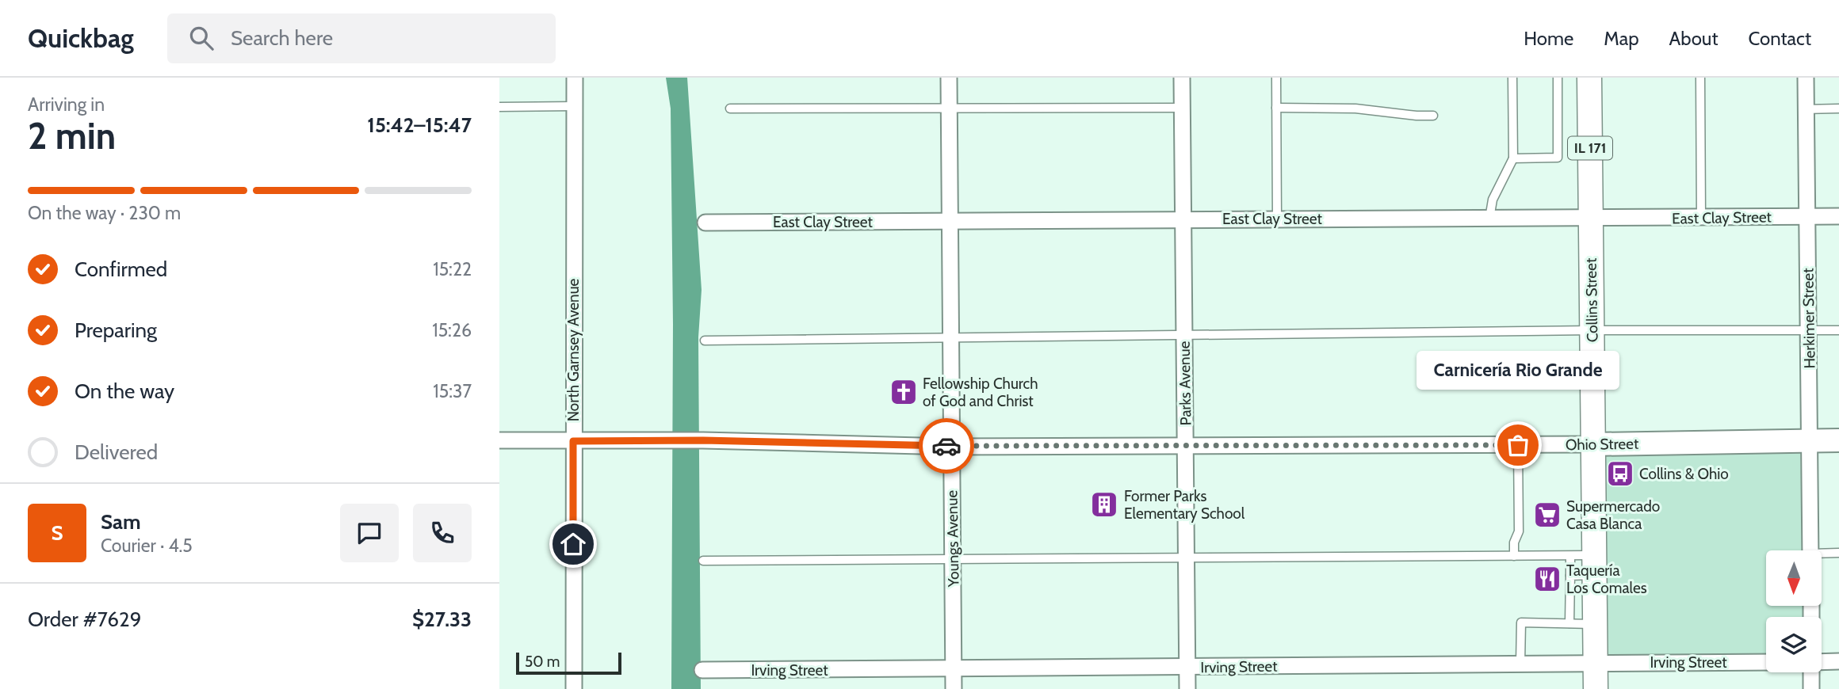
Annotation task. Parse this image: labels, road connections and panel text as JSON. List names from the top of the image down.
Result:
{
  "streets": {
    "main road": ["IL 171", "Collins Street"],
    "street": [
      "East Clay Street",
      "Herkimer Street",
      "North Garnsey Avenue",
      "Parks Avenue",
      "Ohio Street",
      "Youngs Avenue",
      "Irving Street"
    ]
  },
  "crossings": [
    ["East Clay Street", "Collins Street"],
    ["East Clay Street", "Herkimer Street"],
    ["East Clay Street", "Parks Avenue"],
    ["East Clay Street", "Youngs Avenue"],
    ["Collins Street", "Ohio Street"],
    ["Collins Street", "Irving Street"],
    ["Herkimer Street", "Ohio Street"],
    ["North Garnsey Avenue", "Ohio Street"],
    ["Parks Avenue", "Ohio Street"],
    ["Parks Avenue", "Irving Street"],
    ["Ohio Street", "Youngs Avenue"],
    ["Youngs Avenue", "Irving Street"]
  ],
  "places": {
    "church": ["Fellowship Church of God and Christ"],
    "other": ["Carnicería Rio Grande"],
    "bus stop": ["Collins & Ohio"],
    "building": ["Former Parks Elementary School"],
    "supermarket": ["Supermercado Casa Blanca"],
    "restaurant": ["Taquería Los Comales"]
  },
  "scale_bar": "50 m",
  "north": "bottom",
  "page": {
    "header": "Quickbag",
    "search": "Search here",
    "nav": [
      "Home",
      "Map",
      "About",
      "Contact"
    ],
    "heading": ["2 min", "Arriving in", "15:42–15:47"],
    "panel": [
      "Sam",
      "Courier · 4.5",
      "Order #7629",
      "$27.33"
    ],
    "bar": "On the way · 230 m",
    "list": [
      ["Confirmed", "15:22"],
      ["Preparing", "15:26"],
      ["On the way", "15:37"],
      "Delivered"
    ],
    "bubble": "Carnicería Rio Grande",
    "round": "S",
    "scale": "50 m"
  }
}
